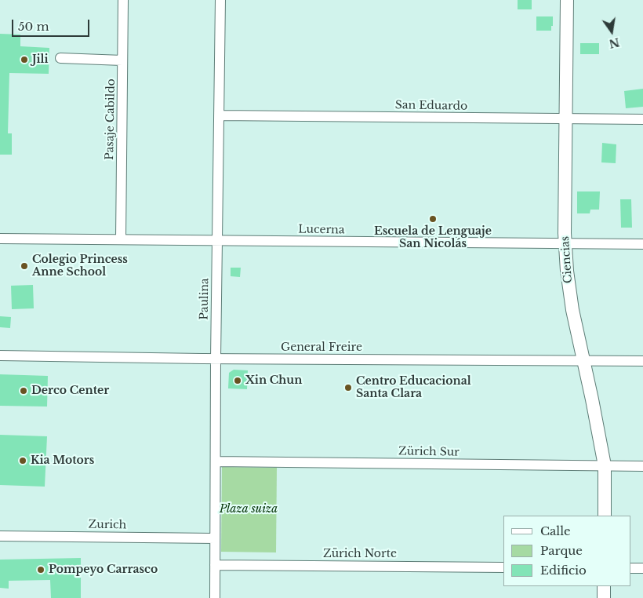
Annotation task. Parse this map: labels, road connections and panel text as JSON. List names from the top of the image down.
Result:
{
  "streets": {
    "street": [
      "San Eduardo",
      "Pasaje Cabildo",
      "Lucerna",
      "Ciencias",
      "Paulina",
      "General Freire",
      "Zürich Sur",
      "Zurich",
      "Zürich Norte"
    ]
  },
  "crossings": [
    ["San Eduardo", "Ciencias"],
    ["San Eduardo", "Paulina"],
    ["Pasaje Cabildo", "Lucerna"],
    ["Lucerna", "Ciencias"],
    ["Lucerna", "Paulina"],
    ["Ciencias", "General Freire"],
    ["Ciencias", "Zürich Sur"],
    ["Paulina", "General Freire"],
    ["Paulina", "Zürich Sur"],
    ["Paulina", "Zurich"],
    ["Paulina", "Zürich Norte"]
  ],
  "parks": ["Plaza suiza"],
  "places": [
    "Jili",
    "Escuela de Lenguaje San Nicolás",
    "Colegio Princess Anne School",
    "Xin Chun",
    "Centro Educacional Santa Clara",
    "Derco Center",
    "Kia Motors",
    "Pompeyo Carrasco"
  ],
  "legend": ["Calle", "Parque", "Edificio"],
  "scale_bar": "50 m",
  "north": "bottom"
}
